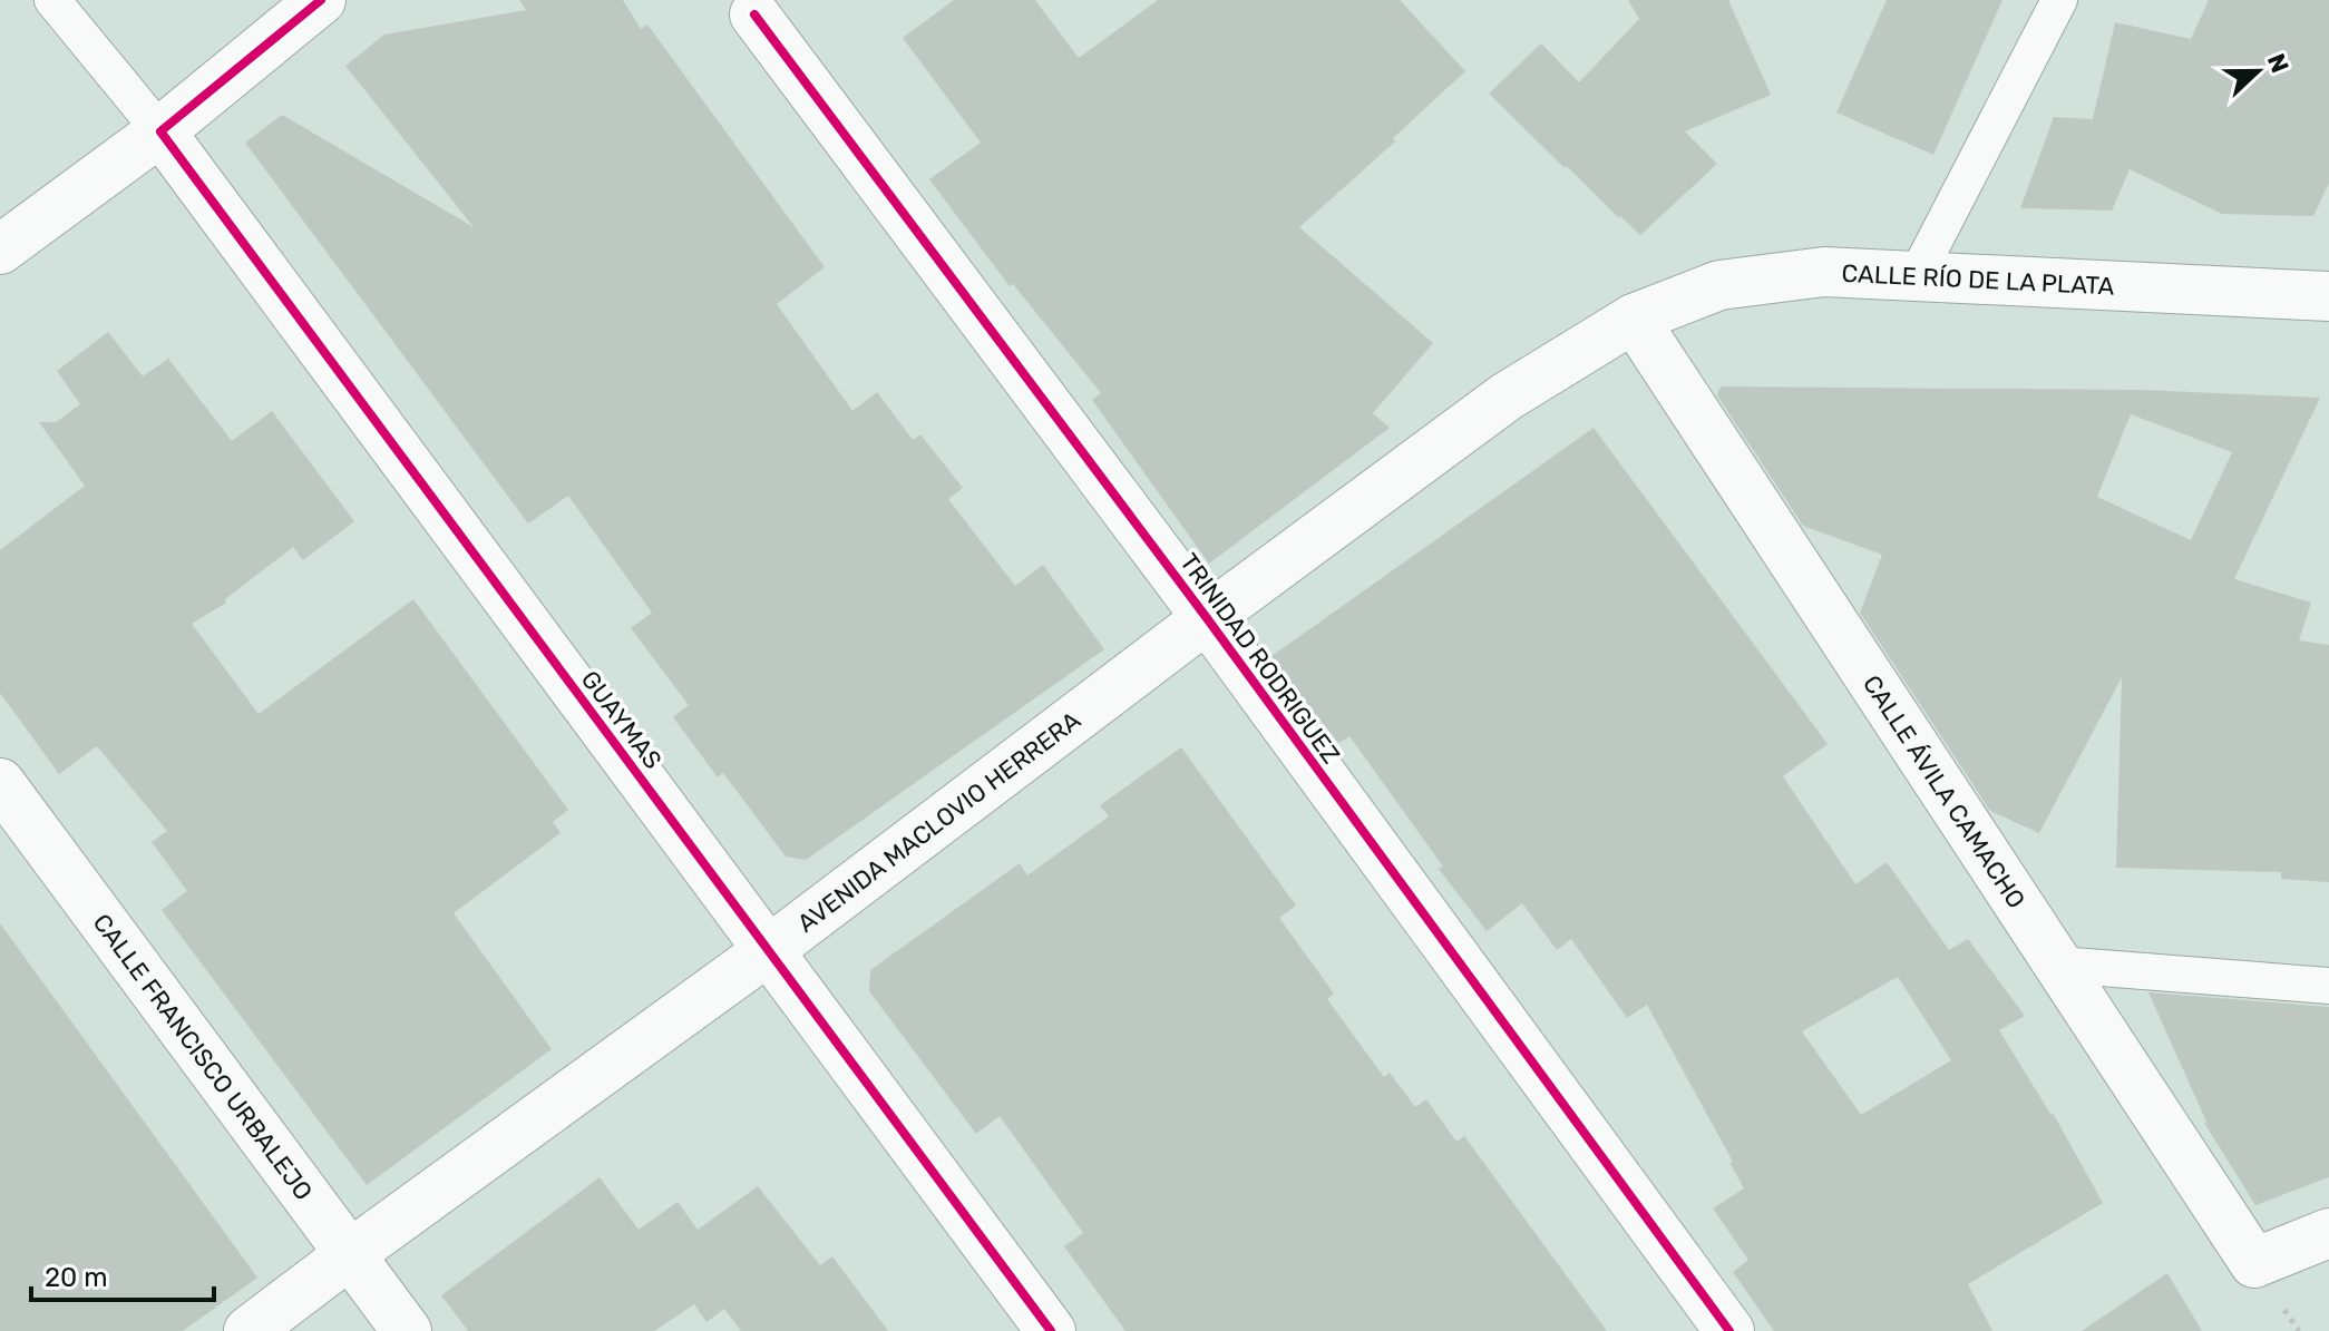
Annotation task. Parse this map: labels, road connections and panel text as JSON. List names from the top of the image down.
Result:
{
  "streets": {
    "street": [
      "CALLE RÍO DE LA PLATA",
      "TRINIDAD RODRIGUEZ",
      "GUAYMAS",
      "CALLE ÁVILA CAMACHO",
      "AVENIDA MACLOVIO HERRERA",
      "CALLE FRANCISCO URBALEJO"
    ]
  },
  "crossings": [
    ["CALLE RÍO DE LA PLATA", "CALLE ÁVILA CAMACHO"],
    ["CALLE RÍO DE LA PLATA", "AVENIDA MACLOVIO HERRERA"],
    ["TRINIDAD RODRIGUEZ", "AVENIDA MACLOVIO HERRERA"],
    ["GUAYMAS", "AVENIDA MACLOVIO HERRERA"],
    ["CALLE ÁVILA CAMACHO", "AVENIDA MACLOVIO HERRERA"],
    ["AVENIDA MACLOVIO HERRERA", "CALLE FRANCISCO URBALEJO"]
  ],
  "scale_bar": "20 m",
  "north": "right"
}
